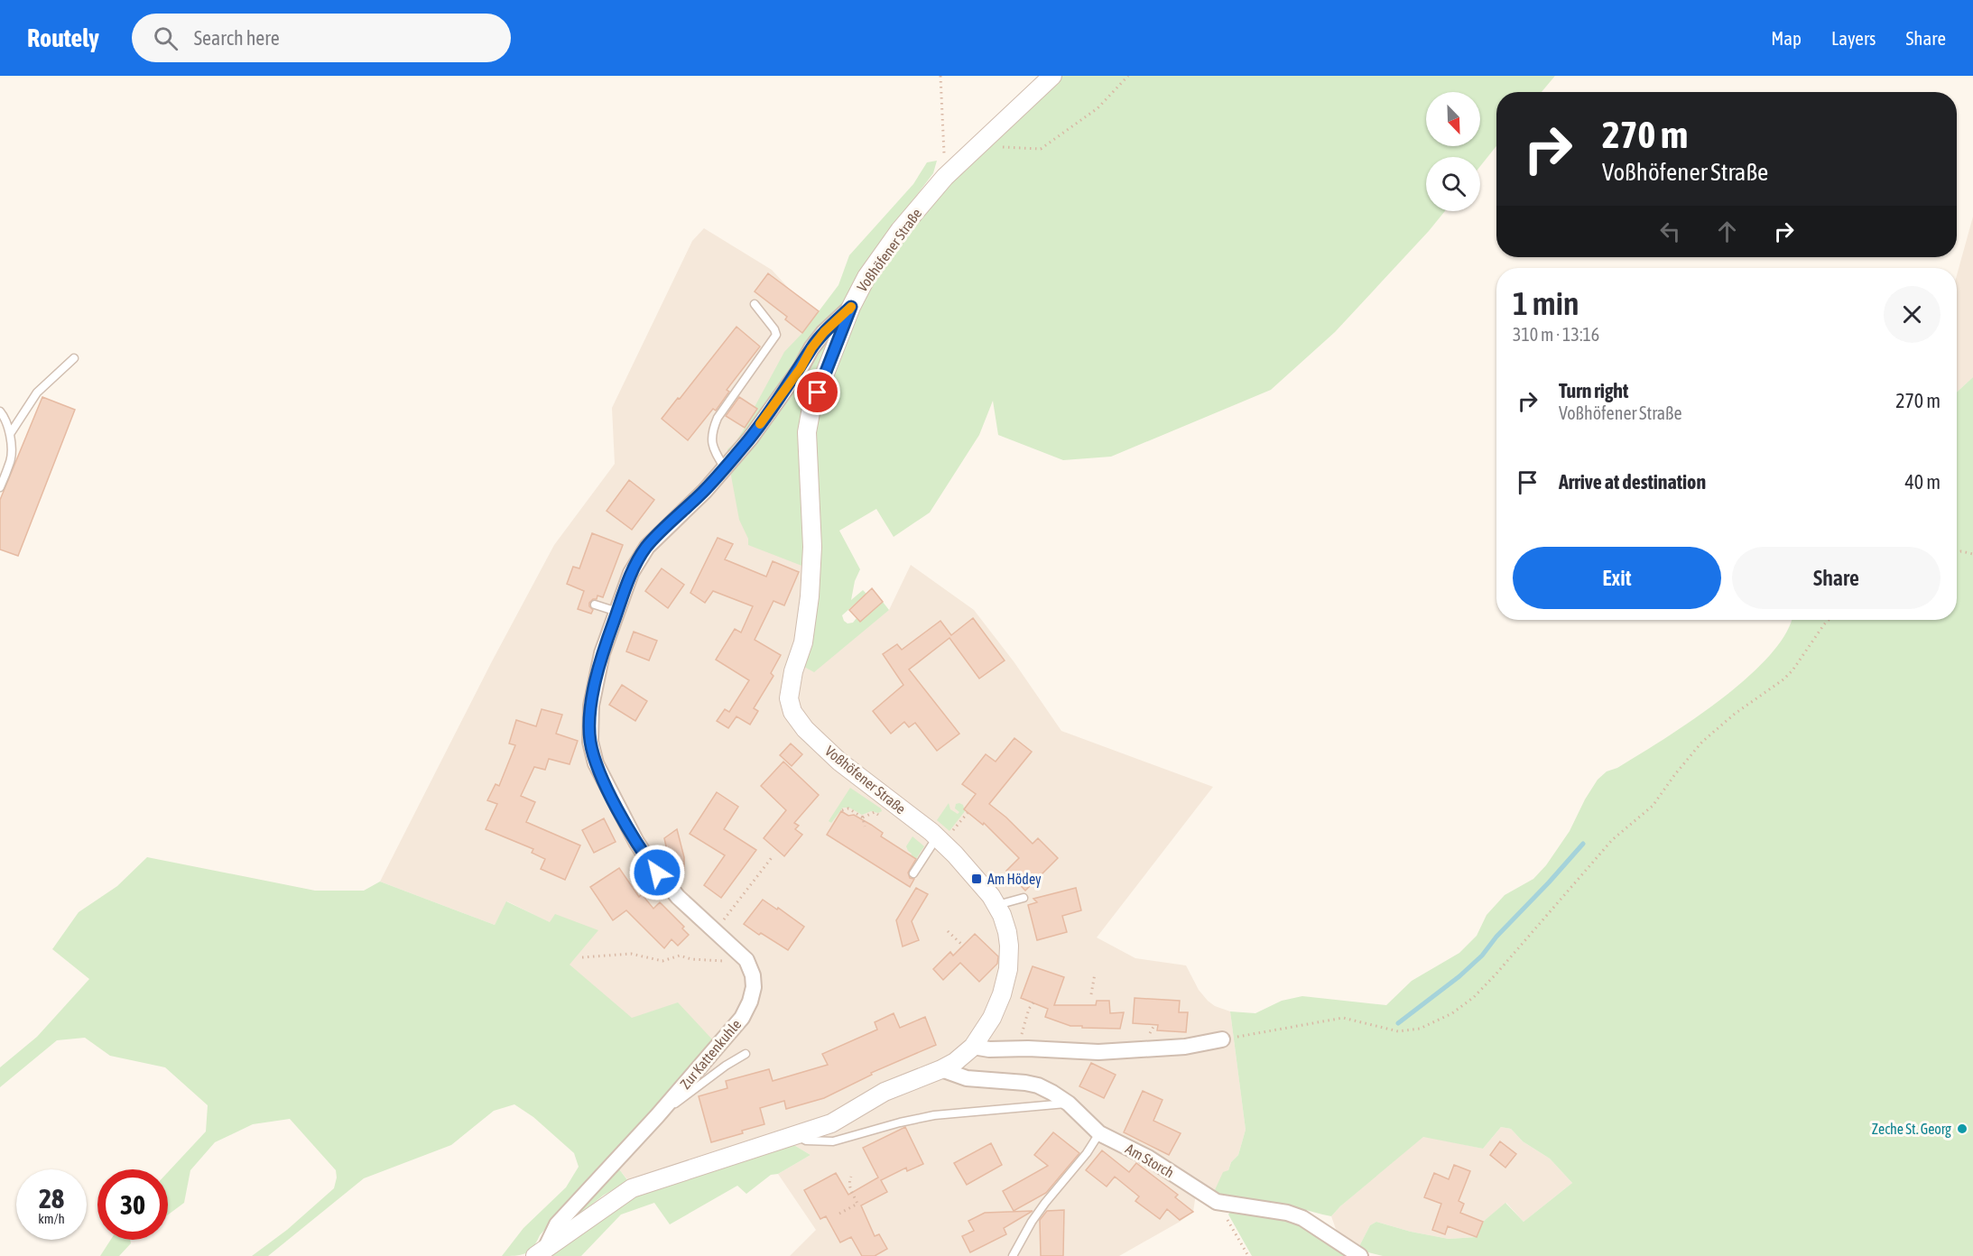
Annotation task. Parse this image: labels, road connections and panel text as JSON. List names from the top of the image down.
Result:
{
  "streets": {
    "street": ["Voßhöfener Straße", "Zur Kattenkuhle", "Am Storch"]
  },
  "crossings": [
    ["Voßhöfener Straße", "Zur Kattenkuhle"],
    ["Voßhöfener Straße", "Am Storch"]
  ],
  "places": {
    "transit": ["Am Hödey"],
    "other": ["Zeche St. Georg"]
  },
  "north": "bottom right",
  "page": {
    "header": "Routely",
    "search": "Search here",
    "nav": ["Map", "Layers", "Share"],
    "turn": ["270 m", "Voßhöfener Straße"],
    "heading": ["1 min", "310 m · 13:16"],
    "list": [
      {
        "name": "Turn right",
        "note": "Voßhöfener Straße",
        "value": "270 m"
      },
      {
        "name": "Arrive at destination",
        "value": "40 m"
      }
    ],
    "buttons": ["Exit", "Share"],
    "speed": "28 km/h",
    "limit": "30"
  }
}
